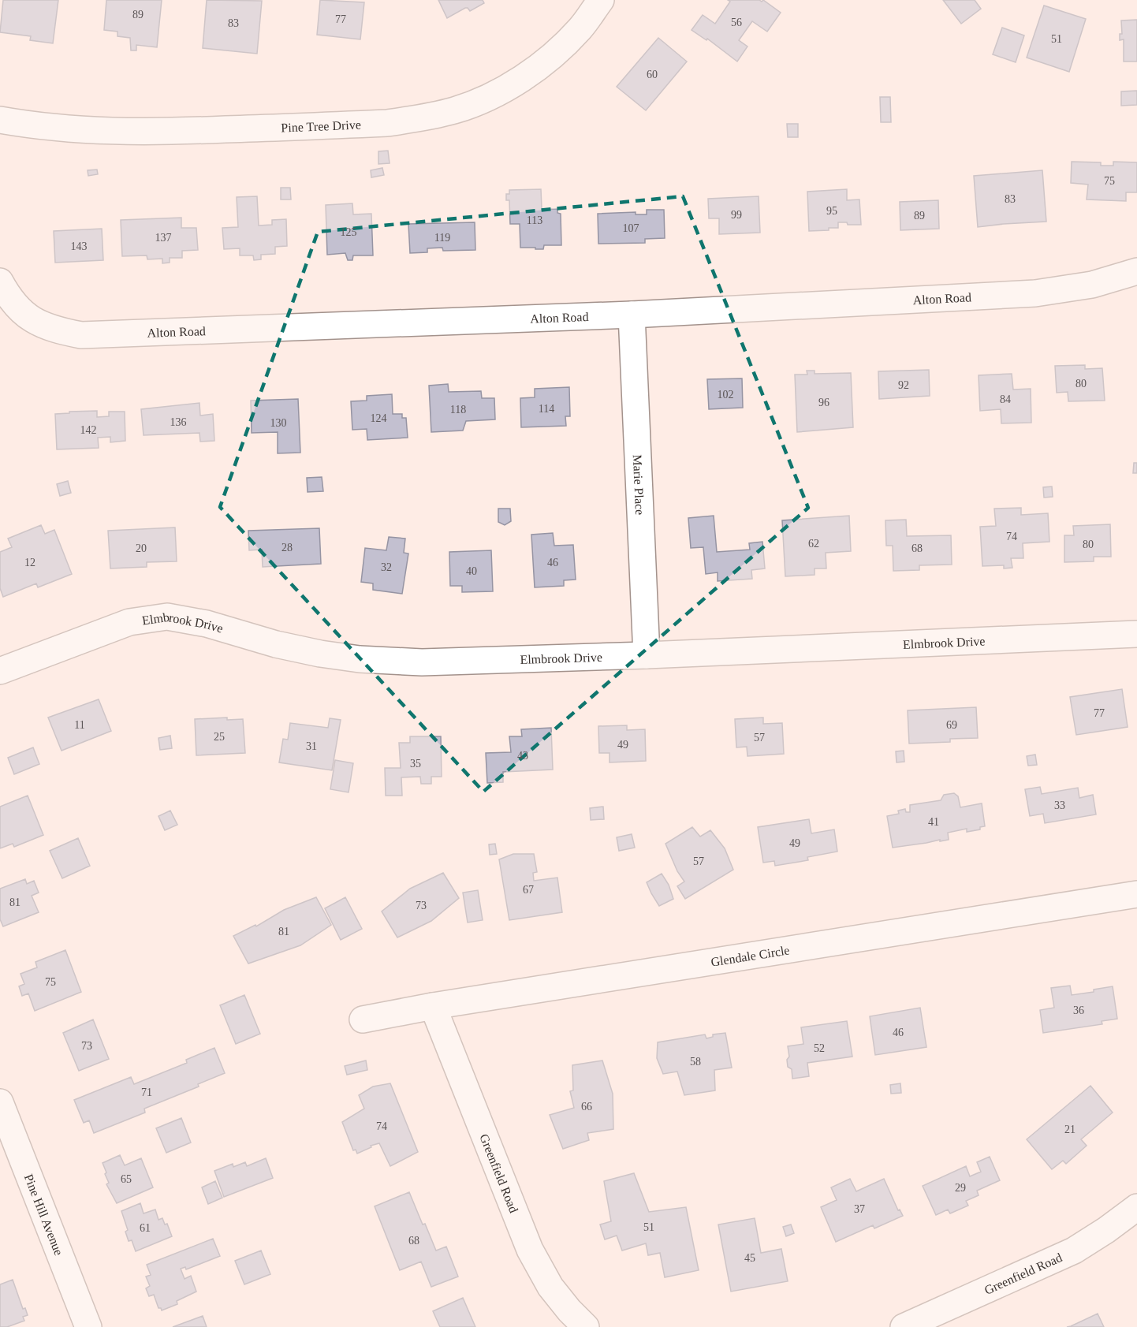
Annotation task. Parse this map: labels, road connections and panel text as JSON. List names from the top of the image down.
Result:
{
  "streets": {
    "street": [
      "Pine Tree Drive",
      "Alton Road",
      "Marie Place",
      "Elmbrook Drive",
      "Glendale Circle",
      "Greenfield Road",
      "Pine Hill Avenue"
    ]
  },
  "crossings": [
    ["Alton Road", "Marie Place"],
    ["Marie Place", "Elmbrook Drive"],
    ["Glendale Circle", "Greenfield Road"]
  ],
  "house_numbers": [
    "89",
    "77",
    "56",
    "83",
    "51",
    "60",
    "75",
    "83",
    "95",
    "99",
    "89",
    "113",
    "107",
    "125",
    "137",
    "119",
    "143",
    "80",
    "92",
    "102",
    "84",
    "96",
    "114",
    "118",
    "124",
    "136",
    "130",
    "142",
    "74",
    "62",
    "80",
    "28",
    "20",
    "68",
    "12",
    "46",
    "32",
    "40",
    "77",
    "11",
    "69",
    "25",
    "57",
    "49",
    "31",
    "43",
    "35",
    "33",
    "41",
    "49",
    "57",
    "67",
    "81",
    "73",
    "81",
    "75",
    "36",
    "46",
    "73",
    "52",
    "58",
    "71",
    "66",
    "74",
    "21",
    "65",
    "29",
    "37",
    "51",
    "61",
    "68",
    "45"
  ]
}
